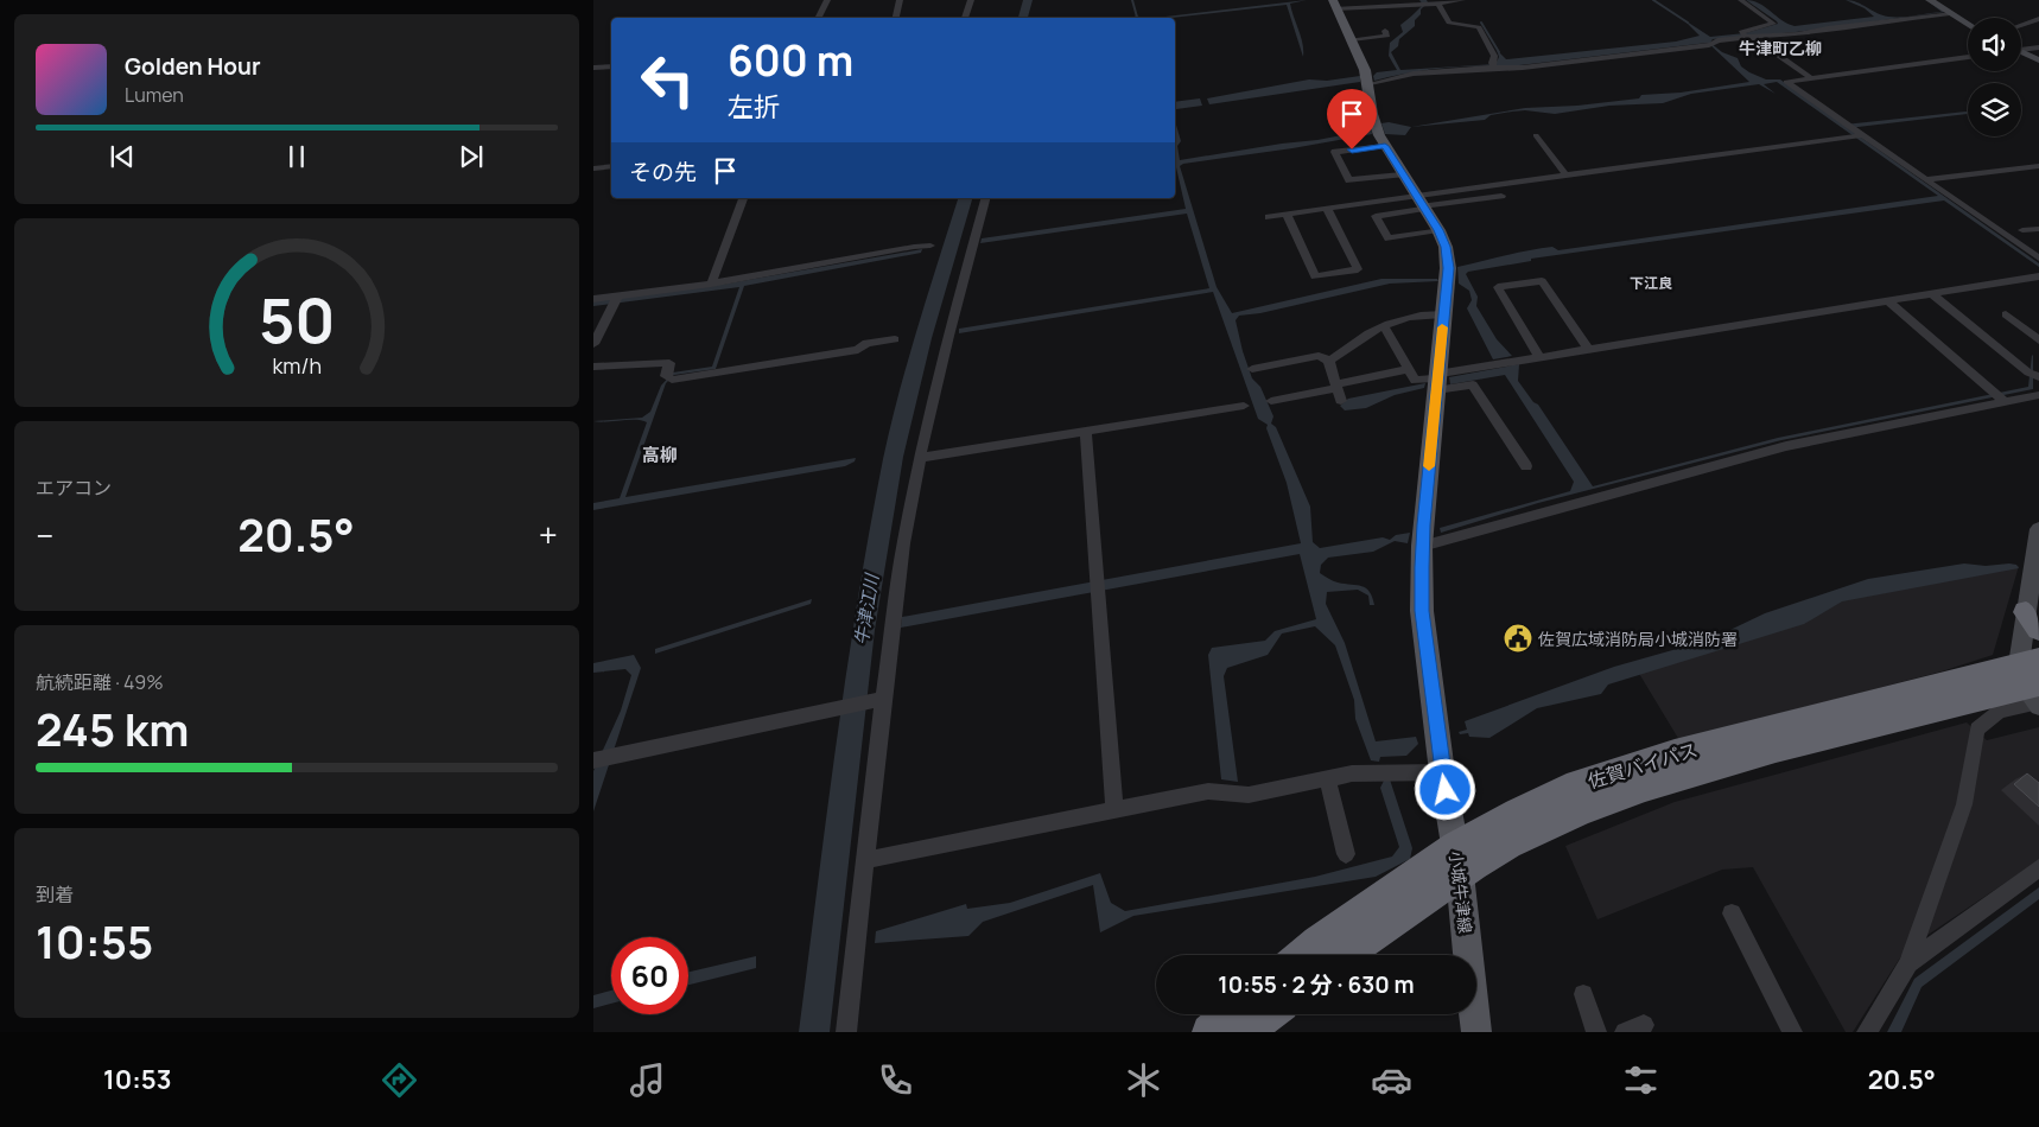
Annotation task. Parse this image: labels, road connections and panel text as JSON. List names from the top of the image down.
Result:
{
  "streets": {
    "highway": ["佐賀バイパス"],
    "main road": ["小城牛津線"]
  },
  "crossings": [
    ["佐賀バイパス", "小城牛津線"]
  ],
  "districts": ["牛津町乙柳", "下江良", "高柳"],
  "water": ["牛津江川"],
  "places": {
    "public building": ["佐賀広域消防局小城消防署"]
  },
  "page": {
    "turn": ["600 m", "左折"],
    "song": ["Golden Hour", "Lumen"],
    "then": "その先",
    "tile": [
      "エアコン",
      ["航続距離 · 49%", "245 km"],
      ["到着", "10:55"]
    ],
    "heat": ["−", "20.5°", "+"],
    "limit": "60",
    "trip": "10:55 · 2 分 · 630 m",
    "tabs": ["10:53", "20.5°"],
    "gauge": ["50", "km/h"]
  }
}
